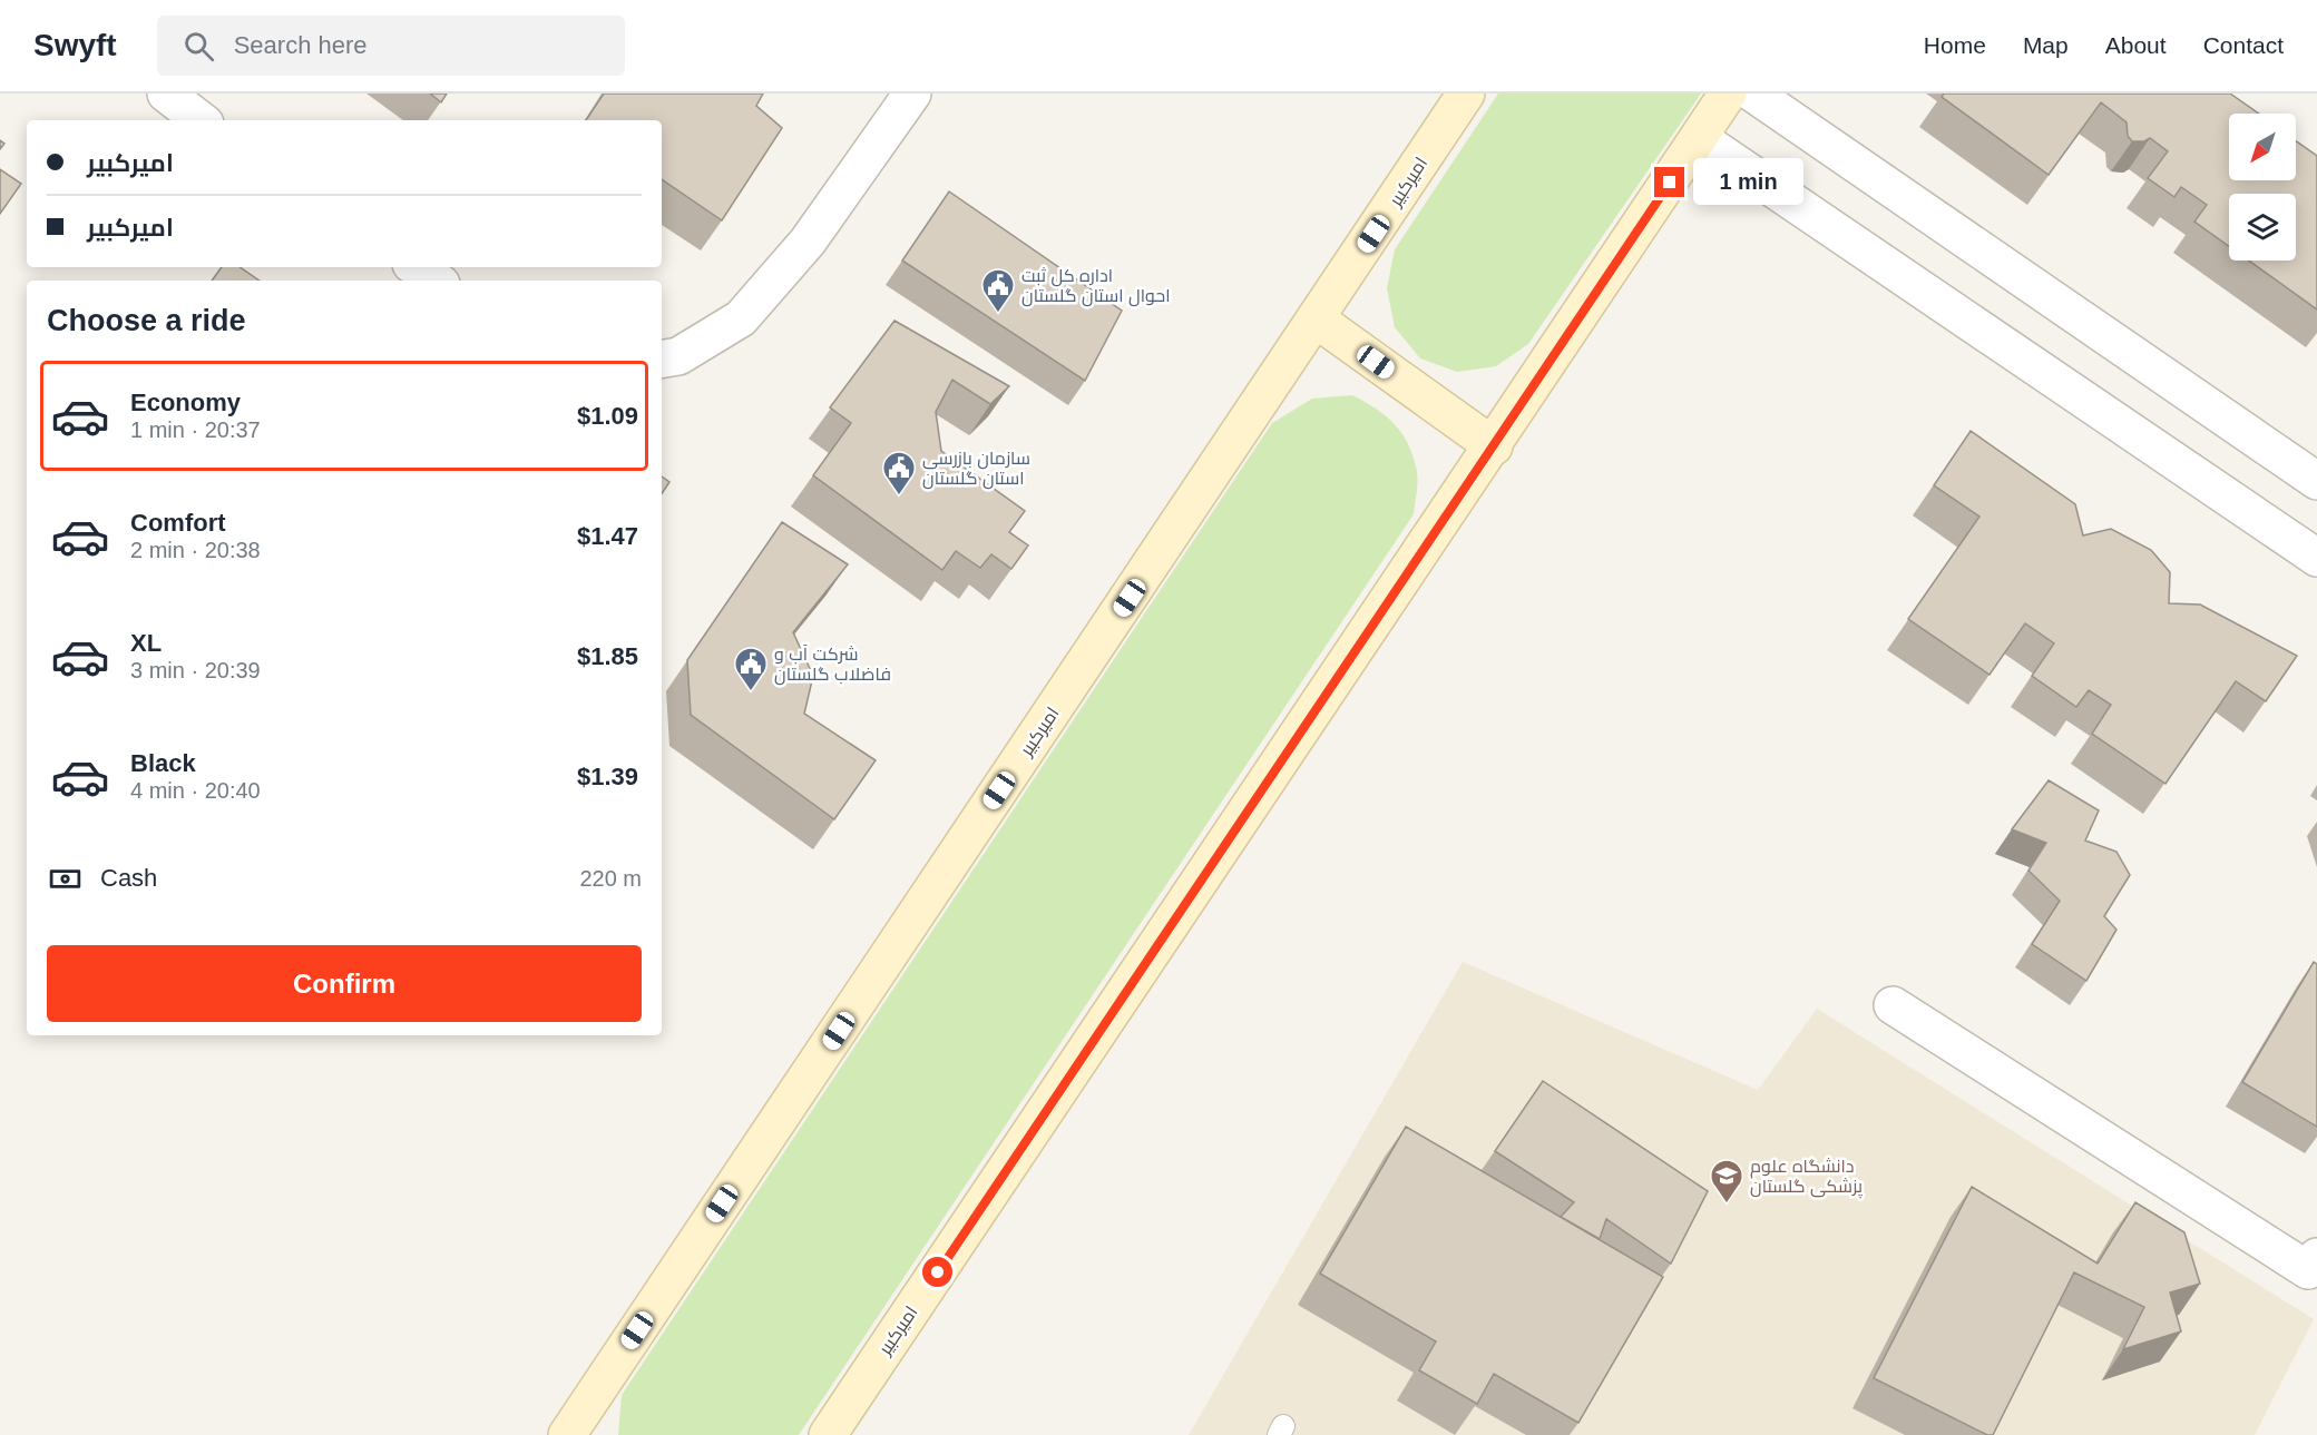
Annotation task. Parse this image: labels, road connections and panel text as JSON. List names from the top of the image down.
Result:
{
  "streets": {
    "main road": ["امیرکبیر"]
  },
  "places": {
    "public building": ["اداره کل ثبت احوال استان گلستان", "سازمان بازرسی استان گلستان", "شرکت آب و فاضلاب گلستان"],
    "school or university": ["دانشگاه علوم پزشکی گلستان"]
  },
  "north": "bottom left",
  "page": {
    "header": "Swyft",
    "search": "Search here",
    "nav": [
      "Home",
      "Map",
      "About",
      "Contact"
    ],
    "banner": ["امیرکبیر", "امیرکبیر"],
    "bubble": "1 min",
    "heading": "Choose a ride",
    "list": [
      {
        "name": "Economy",
        "note": "1 min · 20:37",
        "value": "$1.09"
      },
      {
        "name": "Comfort",
        "note": "2 min · 20:38",
        "value": "$1.47"
      },
      {
        "name": "XL",
        "note": "3 min · 20:39",
        "value": "$1.85"
      },
      {
        "name": "Black",
        "note": "4 min · 20:40",
        "value": "$1.39"
      }
    ],
    "pay": ["Cash", "220 m"],
    "buttons": "Confirm"
  }
}
